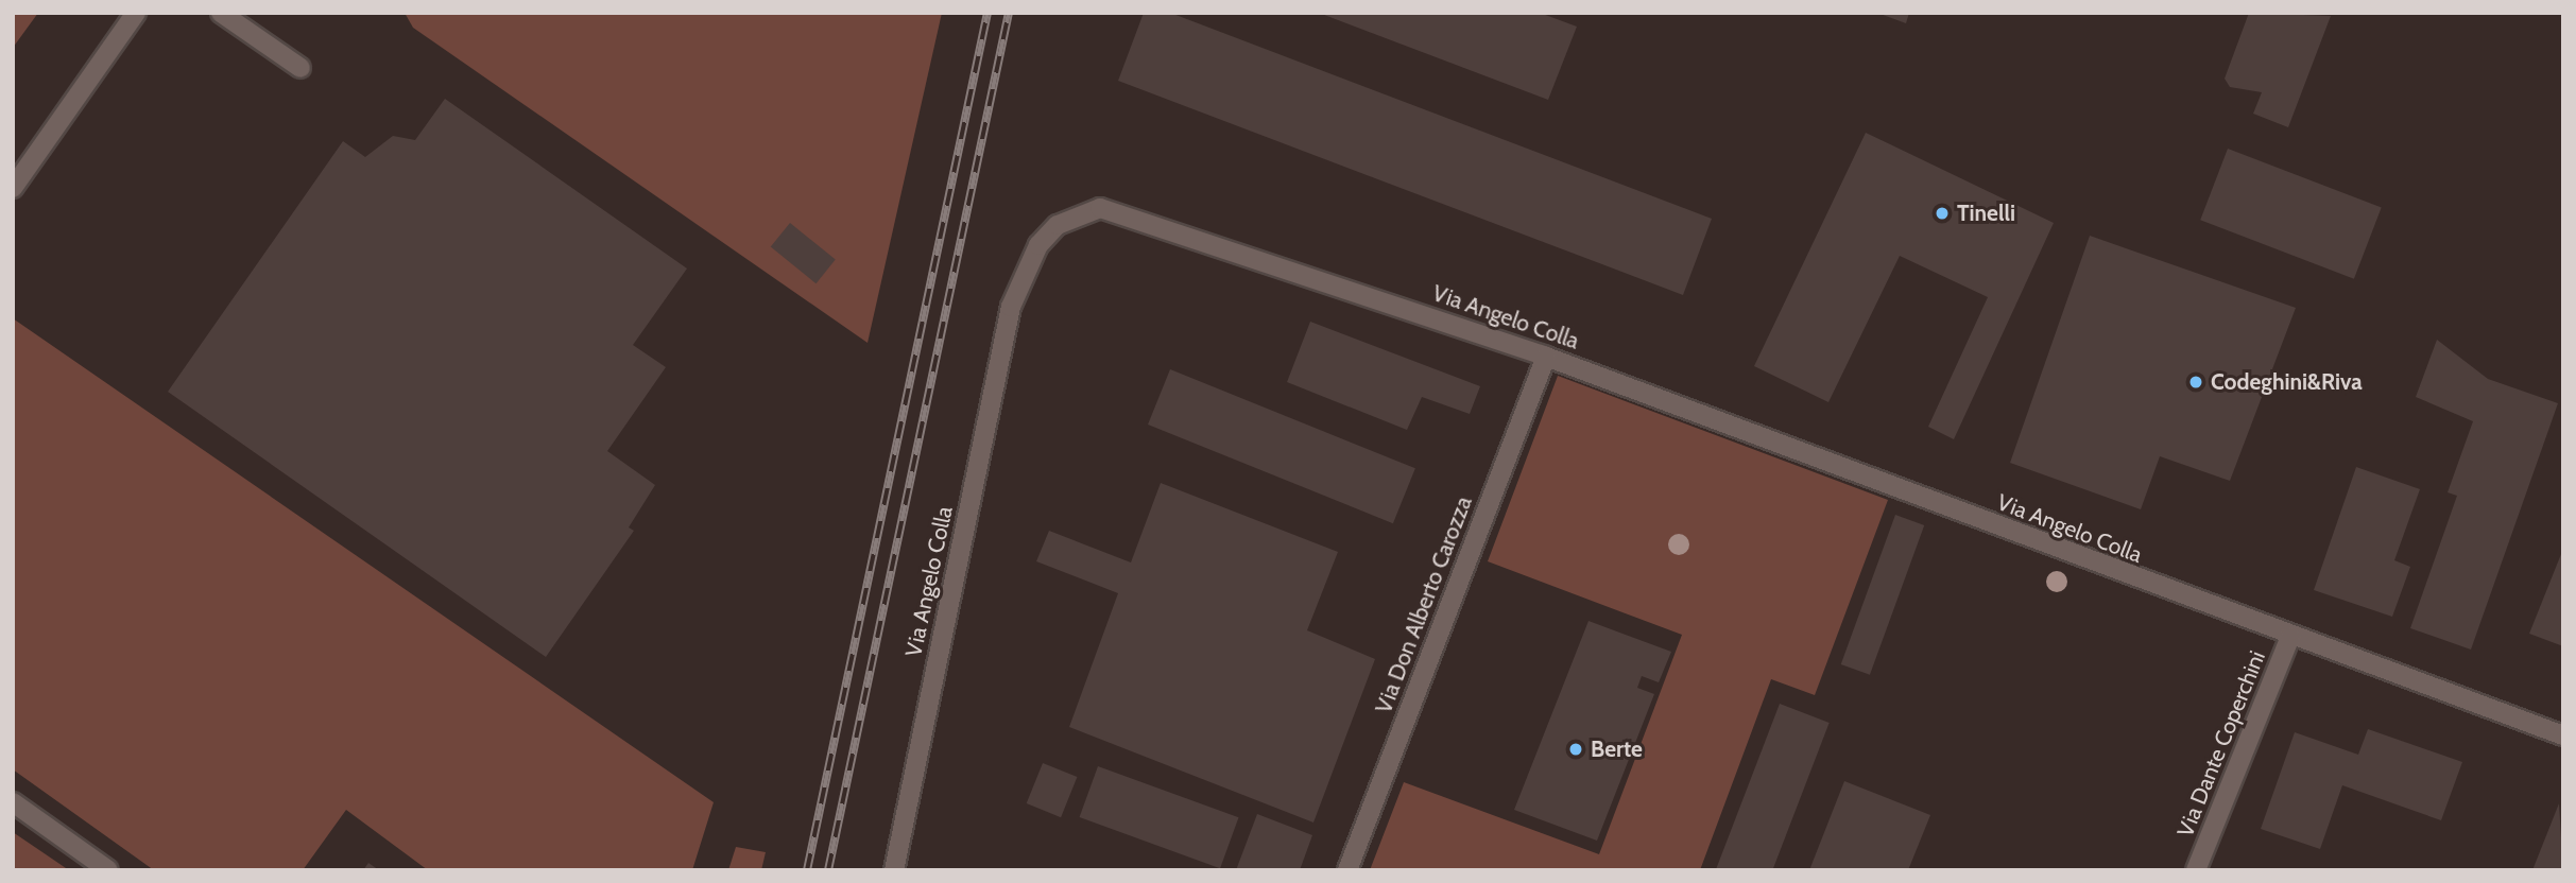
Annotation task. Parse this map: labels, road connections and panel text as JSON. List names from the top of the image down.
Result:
{
  "streets": {
    "street": ["Via Angelo Colla", "Via Don Alberto Carozza", "Via Dante Coperchini"]
  },
  "crossings": [
    ["Via Angelo Colla", "Via Don Alberto Carozza"],
    ["Via Angelo Colla", "Via Dante Coperchini"]
  ],
  "places": ["Tinelli", "Codeghini&Riva", "Berte"]
}
